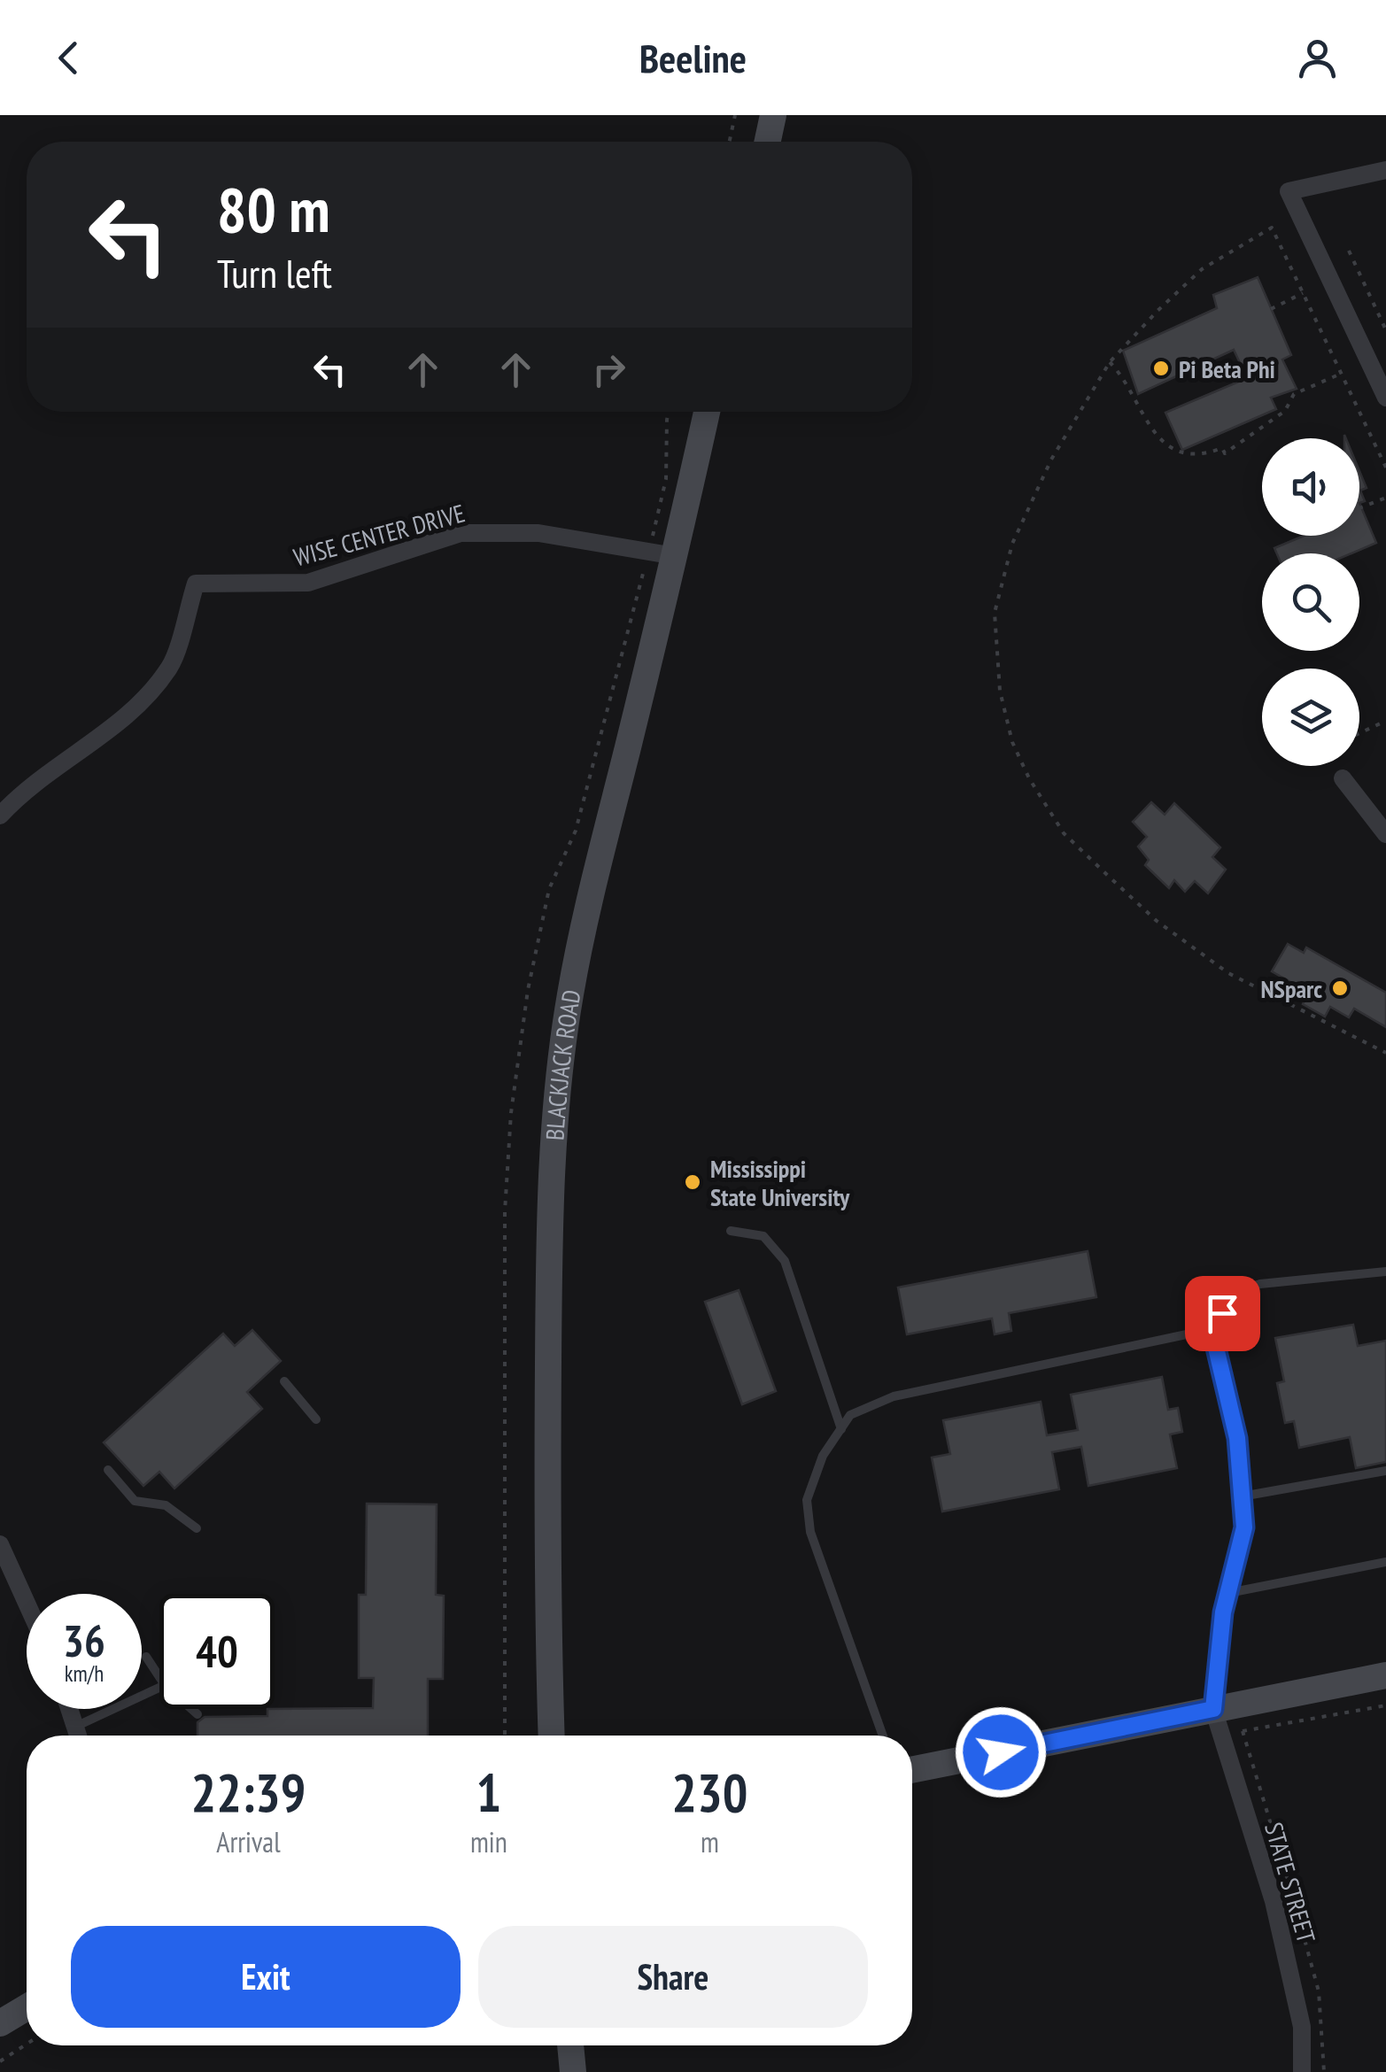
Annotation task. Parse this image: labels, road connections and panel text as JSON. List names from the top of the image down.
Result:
{
  "streets": {
    "street": ["WISE CENTER DRIVE", "BLACKJACK ROAD", "STATE STREET"]
  },
  "crossings": [
    ["WISE CENTER DRIVE", "BLACKJACK ROAD"]
  ],
  "places": ["Pi Beta Phi", "NSparc", "Mississippi State University"],
  "page": {
    "header": "Beeline",
    "turn": ["80 m", "Turn left"],
    "speed": "36 km/h",
    "limit": "40",
    "eta": [
      "22:39",
      "Arrival",
      "1",
      "min",
      "230",
      "m"
    ],
    "buttons": ["Exit", "Share"]
  }
}
